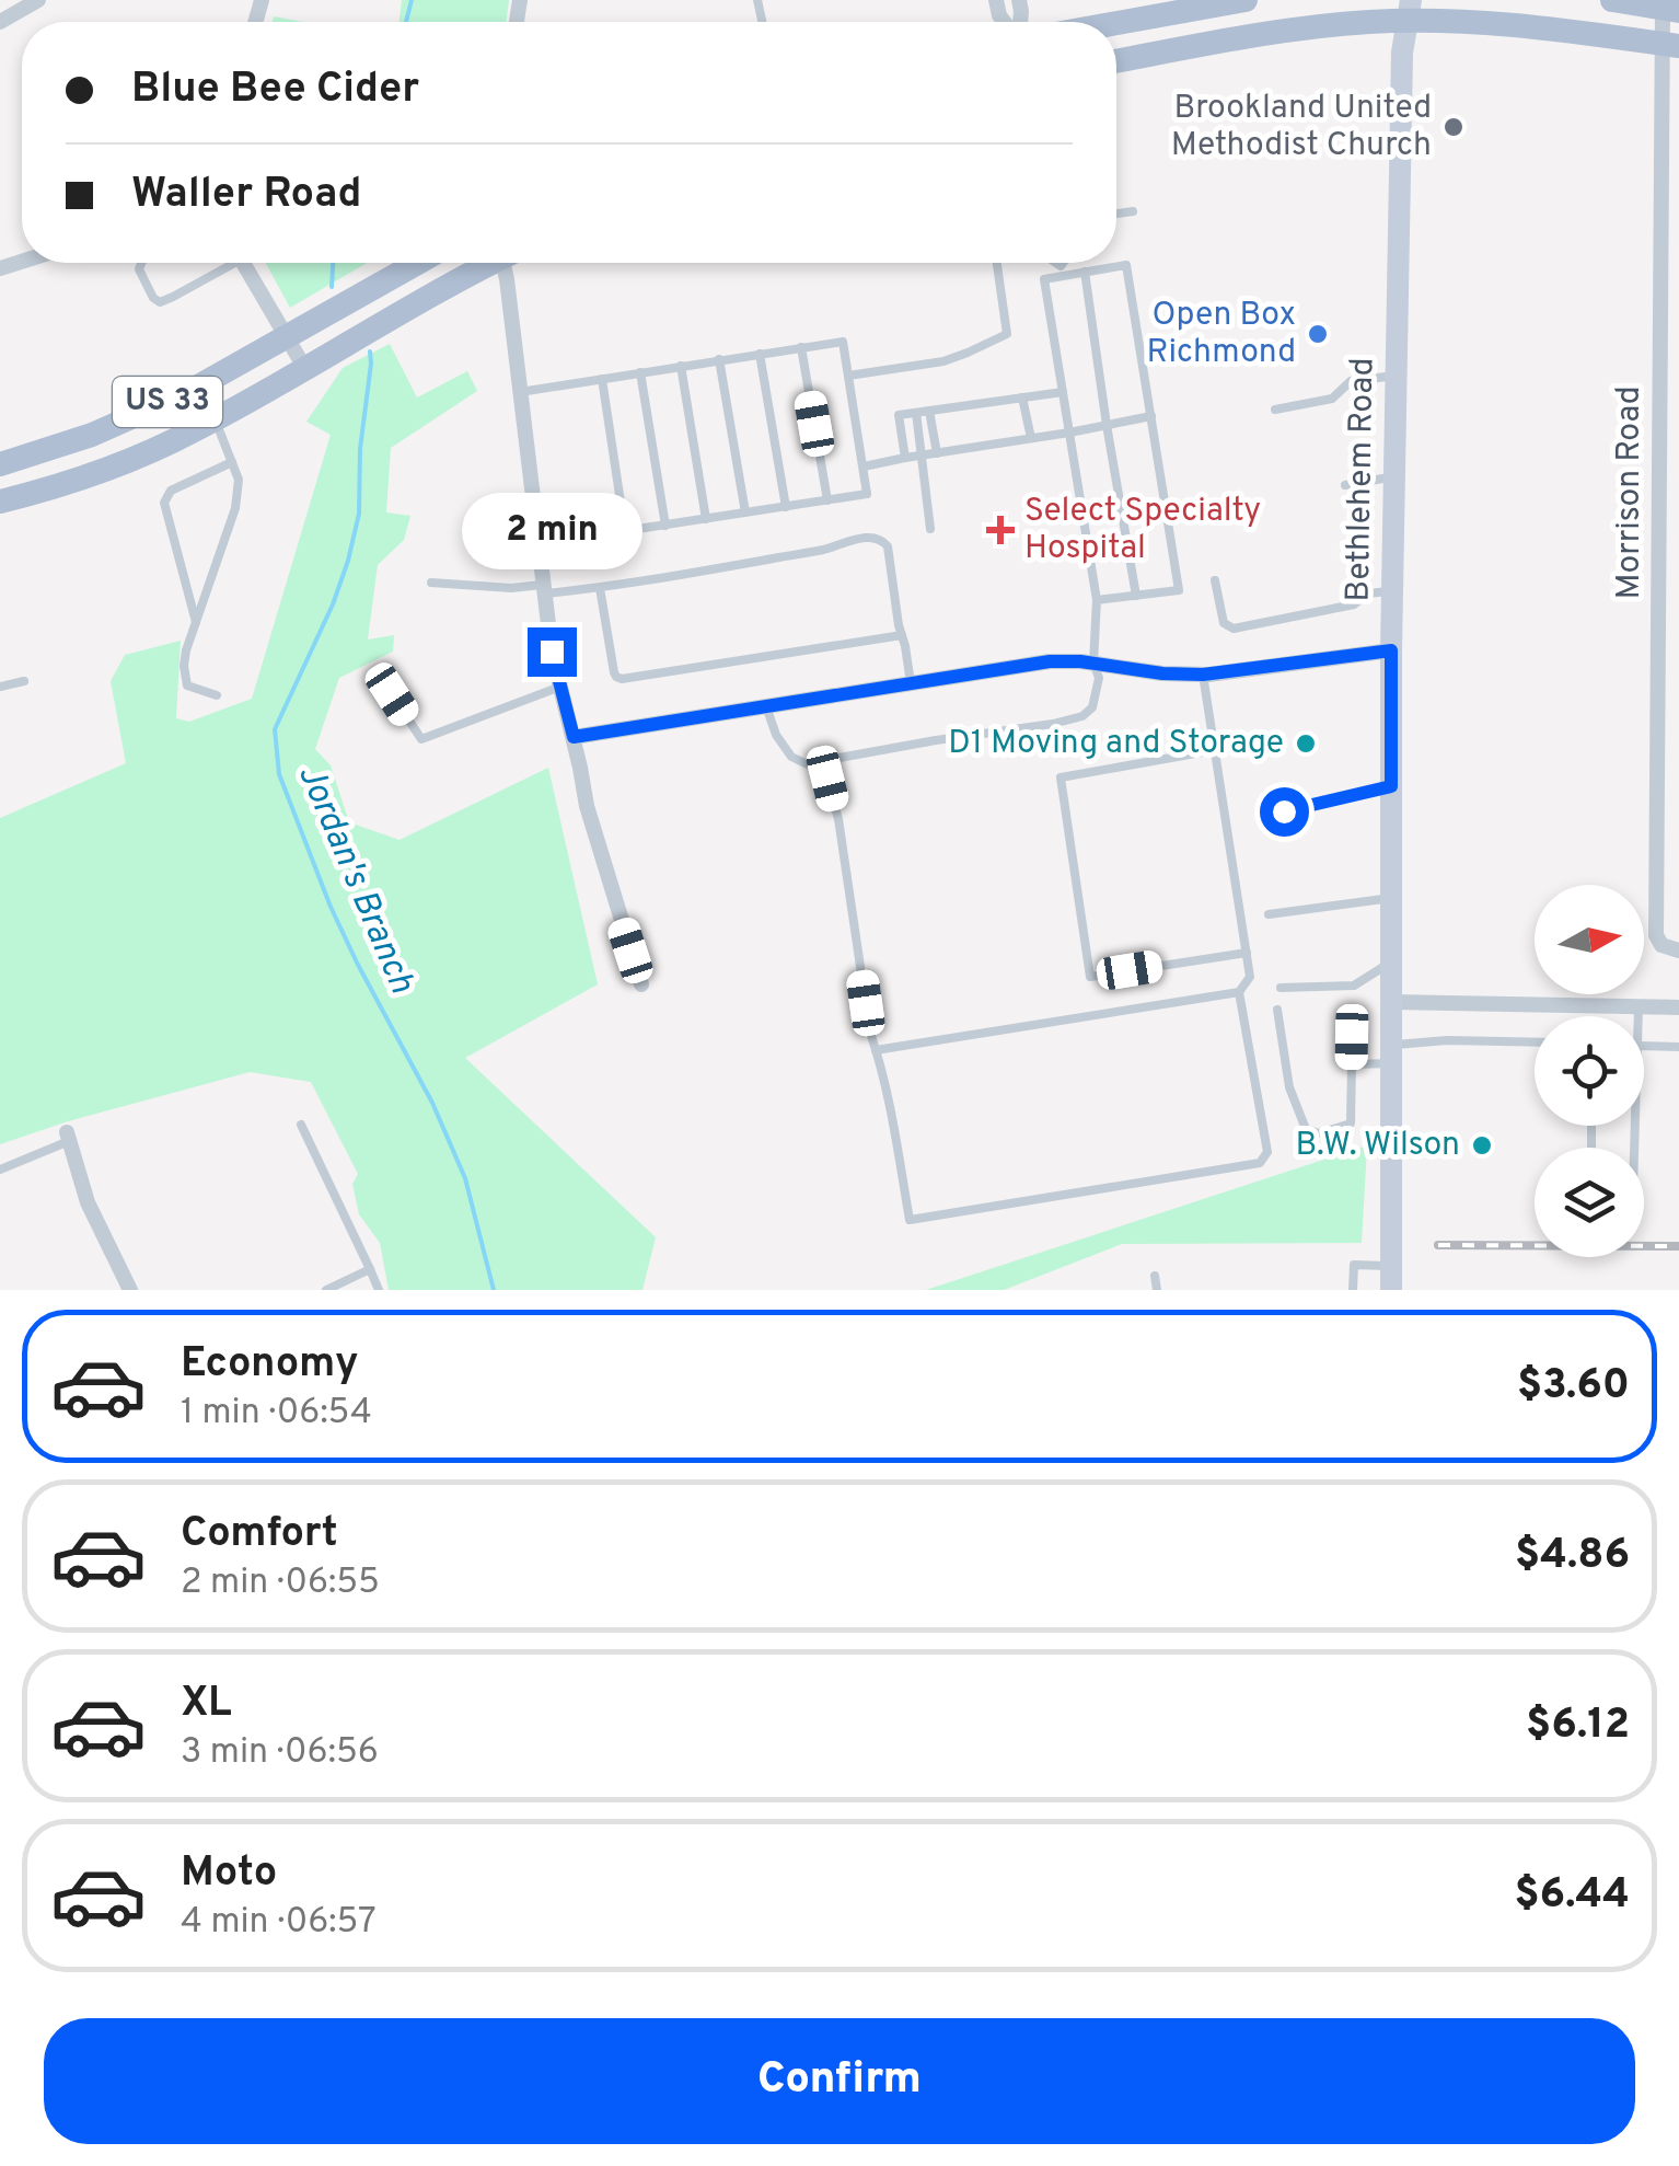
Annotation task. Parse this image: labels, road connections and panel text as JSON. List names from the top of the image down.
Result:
{
  "streets": {
    "main road": ["US 33"],
    "street": ["Bethlehem Road", "Morrison Road"]
  },
  "water": ["Jordan's Branch"],
  "places": {
    "other": [
      "Brookland United Methodist Church",
      "Open Box Richmond",
      "D1 Moving and Storage",
      "B.W. Wilson"
    ],
    "health": ["Select Specialty Hospital"]
  },
  "north": "right",
  "page": {
    "banner": ["Blue Bee Cider", "Waller Road"],
    "bubble": "2 min",
    "list": [
      {
        "name": "Economy",
        "note": "1 min · 06:54",
        "value": "$3.60"
      },
      {
        "name": "Comfort",
        "note": "2 min · 06:55",
        "value": "$4.86"
      },
      {
        "name": "XL",
        "note": "3 min · 06:56",
        "value": "$6.12"
      },
      {
        "name": "Moto",
        "note": "4 min · 06:57",
        "value": "$6.44"
      }
    ],
    "buttons": "Confirm"
  }
}
